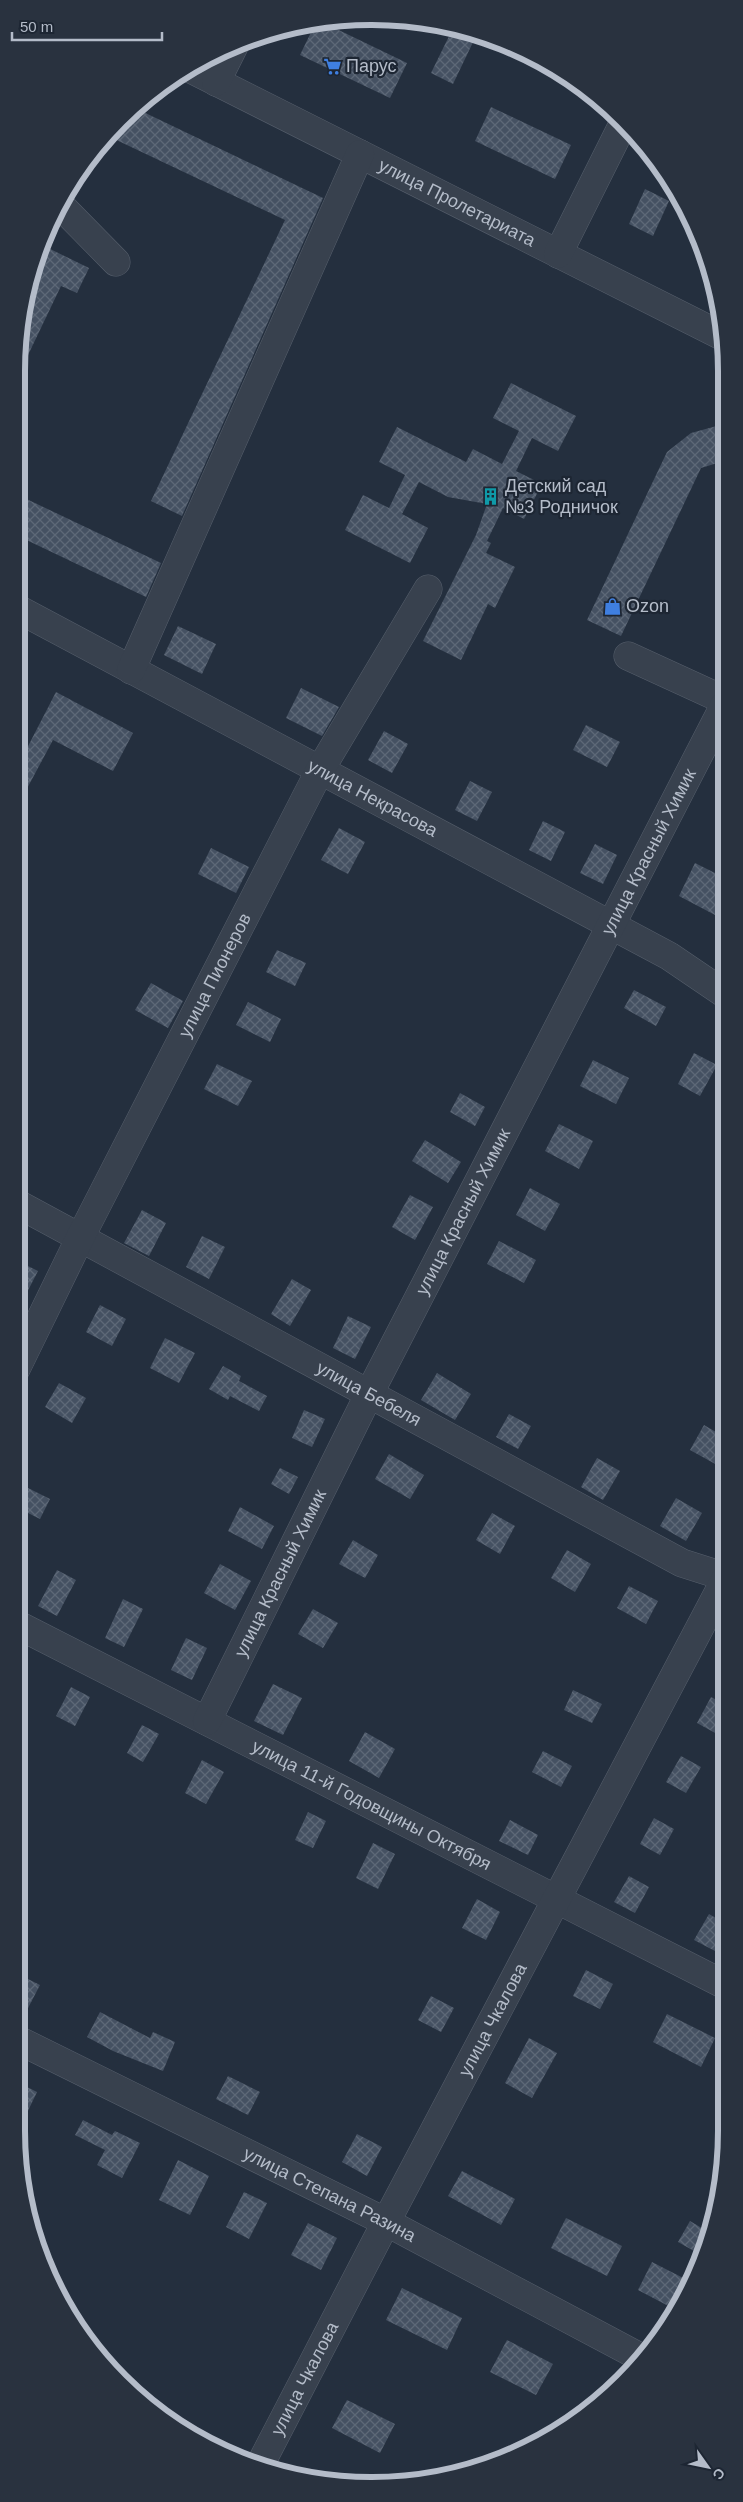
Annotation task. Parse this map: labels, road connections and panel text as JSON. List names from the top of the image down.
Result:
{
  "streets": {
    "street": [
      "улица Пролетариата",
      "улица Некрасова",
      "улица Красный Химик",
      "улица Пионеров",
      "улица Бебеля",
      "улица 11-й Годовщины Октября",
      "улица Чкалова",
      "улица Степана Разина"
    ]
  },
  "crossings": [
    ["улица Некрасова", "улица Красный Химик"],
    ["улица Некрасова", "улица Пионеров"],
    ["улица Красный Химик", "улица Бебеля"],
    ["улица Красный Химик", "улица 11-й Годовщины Октября"],
    ["улица Пионеров", "улица Бебеля"],
    ["улица 11-й Годовщины Октября", "улица Чкалова"],
    ["улица Чкалова", "улица Степана Разина"]
  ],
  "places": {
    "supermarket": ["Парус"],
    "building": ["Детский сад №3 Родничок"],
    "shop": ["Ozon"]
  },
  "scale_bar": "50 m",
  "north": "bottom right"
}
